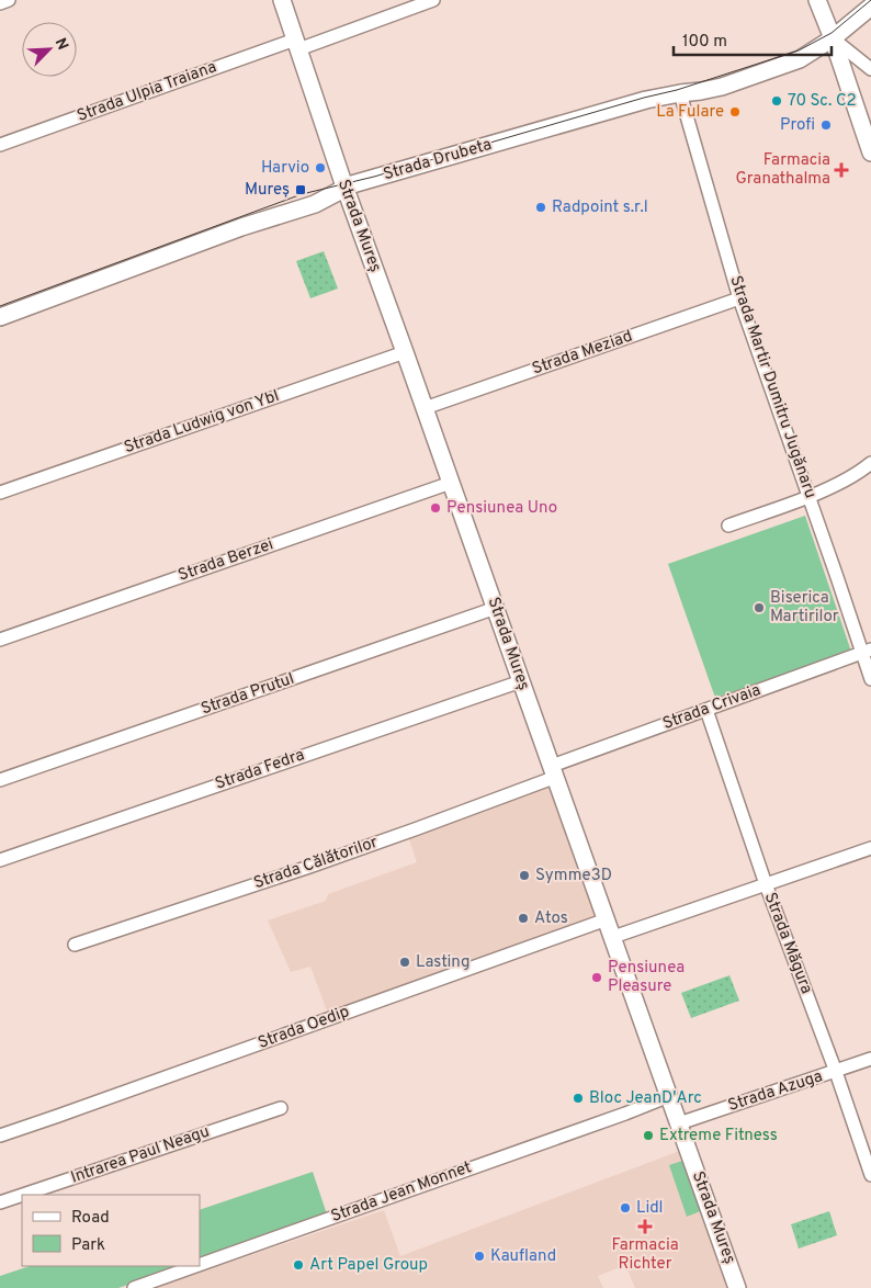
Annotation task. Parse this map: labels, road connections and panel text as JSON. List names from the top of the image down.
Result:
{
  "streets": {
    "street": [
      "Strada Ulpia Traiana",
      "Strada Drubeta",
      "Strada Mureș",
      "Strada Meziad",
      "Strada Martir Dumitru Jugănaru",
      "Strada Ludwig von Ybl",
      "Strada Berzei",
      "Strada Prutul",
      "Strada Crivaia",
      "Strada Fedra",
      "Strada Călătorilor",
      "Strada Măgura",
      "Strada Oedip",
      "Strada Azuga",
      "Intrarea Paul Neagu",
      "Strada Jean Monnet"
    ]
  },
  "crossings": [
    ["Strada Ulpia Traiana", "Strada Mureș"],
    ["Strada Drubeta", "Strada Mureș"],
    ["Strada Drubeta", "Strada Martir Dumitru Jugănaru"],
    ["Strada Mureș", "Strada Meziad"],
    ["Strada Mureș", "Strada Ludwig von Ybl"],
    ["Strada Mureș", "Strada Berzei"],
    ["Strada Mureș", "Strada Prutul"],
    ["Strada Mureș", "Strada Crivaia"],
    ["Strada Mureș", "Strada Fedra"],
    ["Strada Mureș", "Strada Călătorilor"],
    ["Strada Mureș", "Strada Oedip"],
    ["Strada Mureș", "Strada Azuga"],
    ["Strada Mureș", "Strada Jean Monnet"],
    ["Strada Meziad", "Strada Martir Dumitru Jugănaru"],
    ["Strada Martir Dumitru Jugănaru", "Strada Crivaia"],
    ["Strada Crivaia", "Strada Călătorilor"],
    ["Strada Crivaia", "Strada Măgura"],
    ["Strada Măgura", "Strada Azuga"]
  ],
  "places": {
    "other": [
      "70 Sc. C2",
      "La Fulare",
      "Profi",
      "Harvio",
      "Radpoint s.r.l",
      "Pensiunea Uno",
      "Biserica Martirilor",
      "Symme3D",
      "Atos",
      "Lasting",
      "Pensiunea Pleasure",
      "Bloc JeanD'Arc",
      "Extreme Fitness",
      "Lidl",
      "Kaufland",
      "Art Papel Group"
    ],
    "health": ["Farmacia Granathalma", "Farmacia Richter"],
    "transit": ["Mureș"]
  },
  "legend": ["Road", "Park"],
  "scale_bar": "100 m",
  "north": "top right"
}
